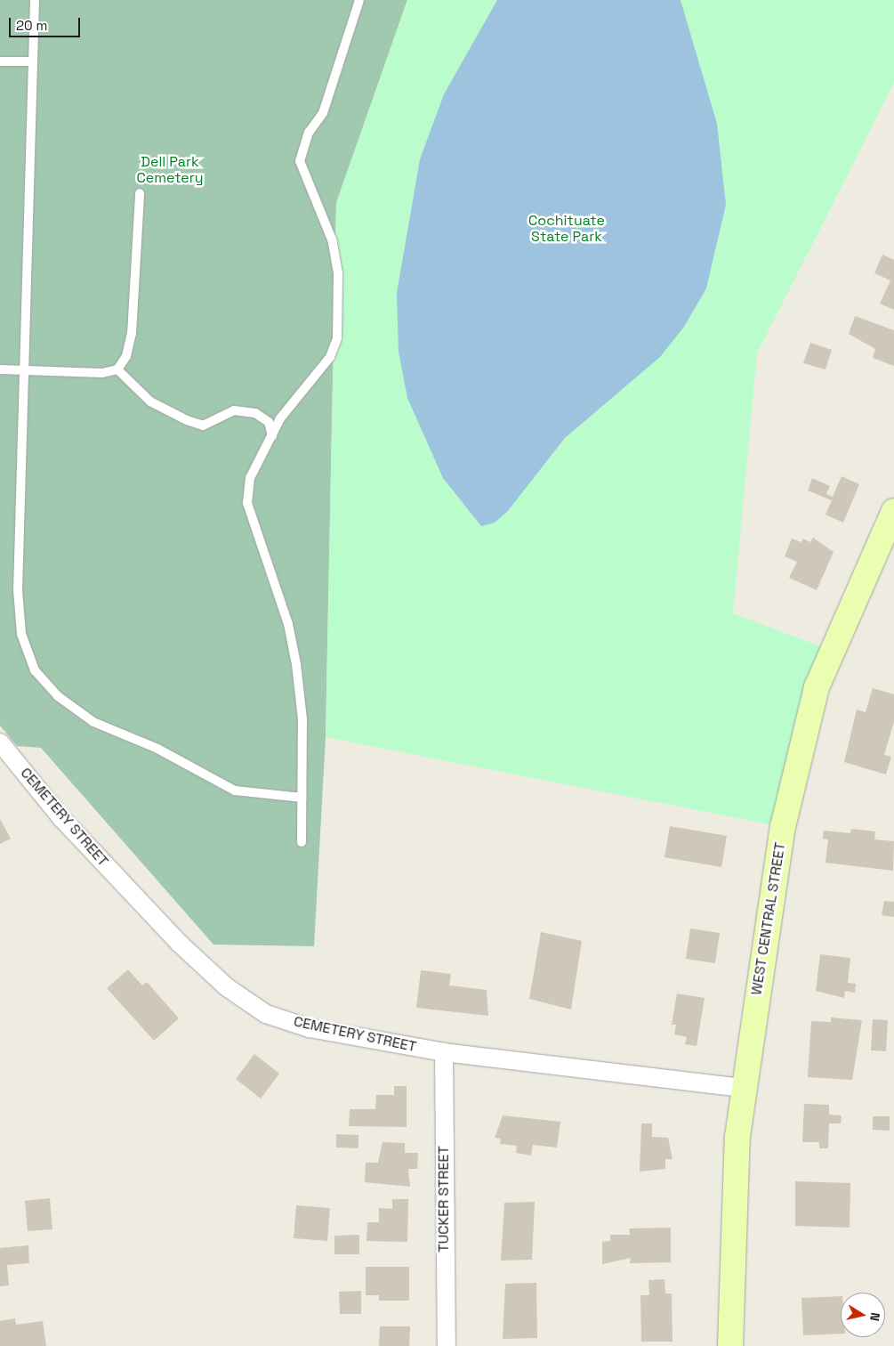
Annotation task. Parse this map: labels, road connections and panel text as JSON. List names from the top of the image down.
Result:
{
  "streets": {
    "main road": ["WEST CENTRAL STREET"],
    "street": ["CEMETERY STREET", "TUCKER STREET"]
  },
  "crossings": [
    ["CEMETERY STREET", "WEST CENTRAL STREET"],
    ["CEMETERY STREET", "TUCKER STREET"]
  ],
  "parks": ["Dell Park Cemetery", "Cochituate State Park"],
  "scale_bar": "20 m",
  "north": "right"
}
